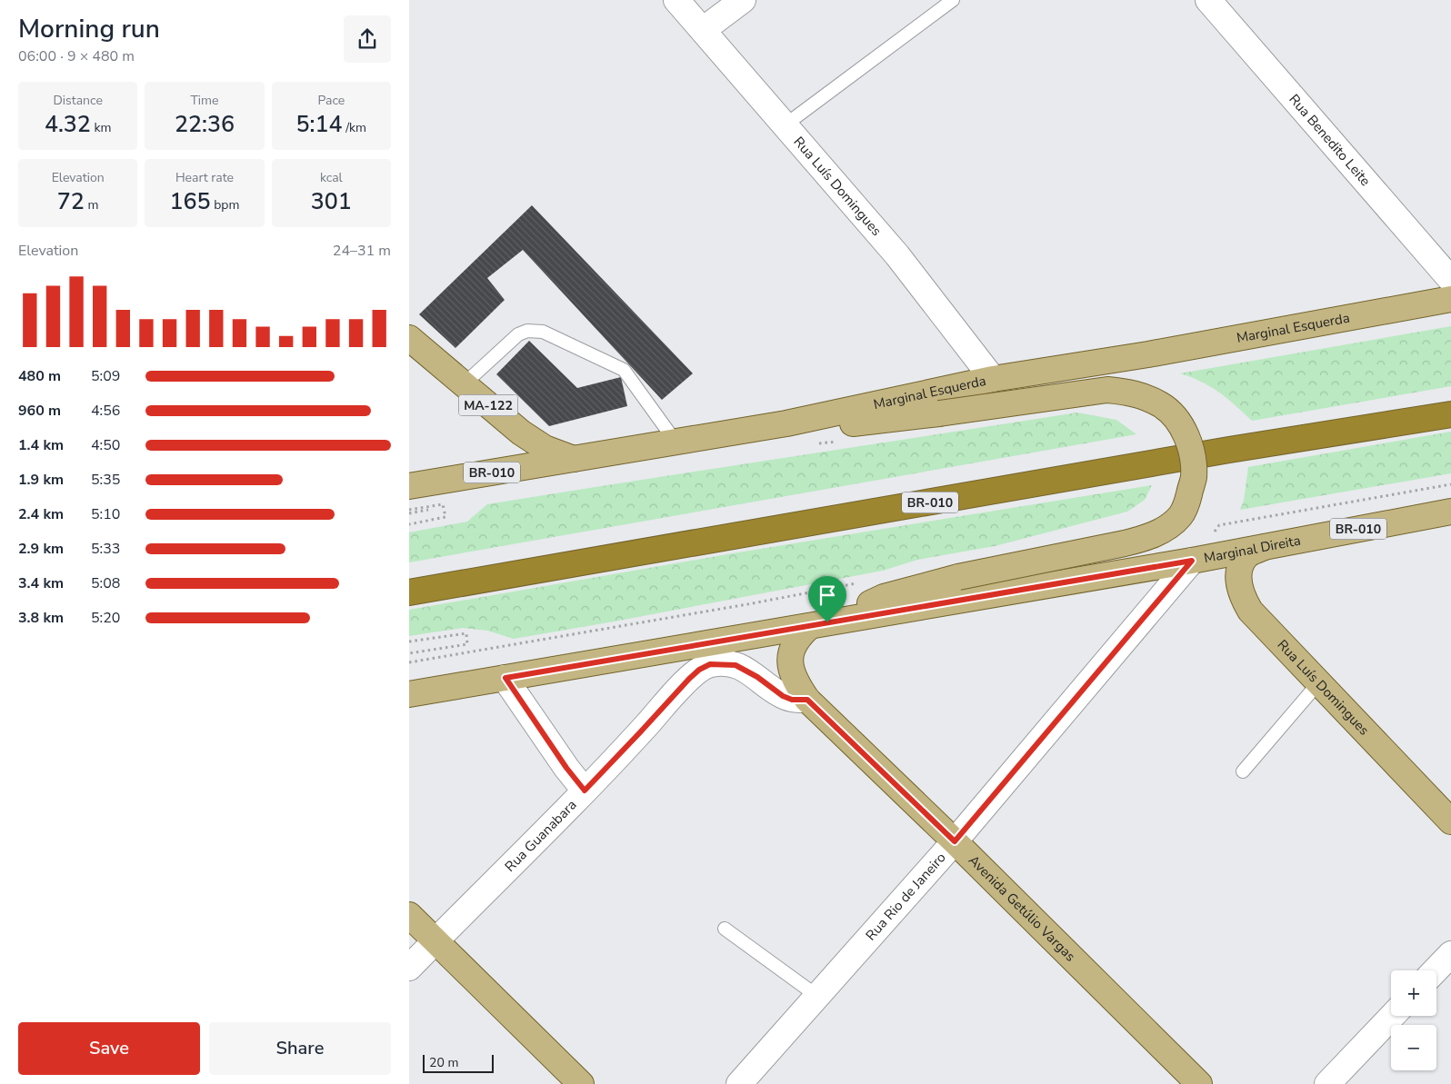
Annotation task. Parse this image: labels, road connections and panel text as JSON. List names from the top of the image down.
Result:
{
  "streets": {
    "highway": ["BR-010"],
    "main road": [
      "Rua Luís Domingues",
      "Marginal Esquerda",
      "MA-122",
      "Marginal Direita",
      "Avenida Getúlio Vargas"
    ],
    "street": ["Rua Benedito Leite", "Rua Guanabara", "Rua Rio de Janeiro"]
  },
  "crossings": [
    ["Rua Luís Domingues", "Marginal Esquerda"],
    ["Rua Luís Domingues", "Marginal Direita"],
    ["Marginal Esquerda", "MA-122"],
    ["Marginal Direita", "Rua Rio de Janeiro"],
    ["Marginal Direita", "Avenida Getúlio Vargas"],
    ["Rua Guanabara", "Avenida Getúlio Vargas"],
    ["Rua Rio de Janeiro", "Avenida Getúlio Vargas"]
  ],
  "scale_bar": "20 m",
  "page": {
    "heading": ["Morning run", "06:00 · 9 × 480 m"],
    "stats": [
      ["Distance", "4.32 km"],
      ["Time", "22:36"],
      ["Pace", "5:14 /km"],
      ["Elevation", "72 m"],
      ["Heart rate", "165 bpm"],
      ["kcal", "301"]
    ],
    "chart": ["Elevation", "24–31 m"],
    "list": [
      {
        "name": "480 m",
        "note": "5:09"
      },
      {
        "name": "960 m",
        "note": "4:56"
      },
      {
        "name": "1.4 km",
        "note": "4:50"
      },
      {
        "name": "1.9 km",
        "note": "5:35"
      },
      {
        "name": "2.4 km",
        "note": "5:10"
      },
      {
        "name": "2.9 km",
        "note": "5:33"
      },
      {
        "name": "3.4 km",
        "note": "5:08"
      },
      {
        "name": "3.8 km",
        "note": "5:20"
      }
    ],
    "map_buttons": ["+", "−"],
    "buttons": ["Save", "Share"],
    "scale": "20 m"
  }
}
